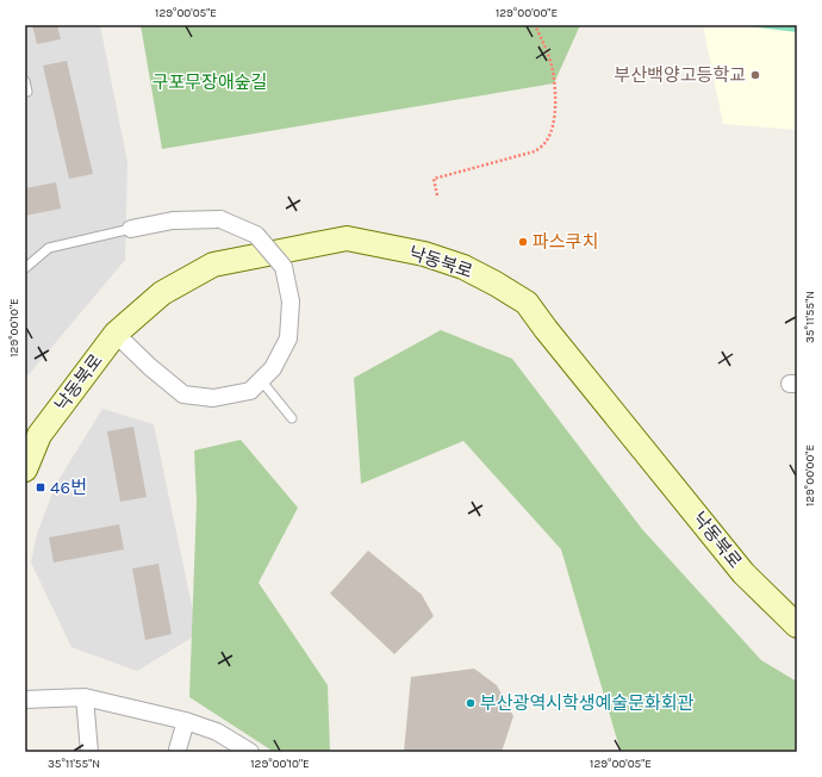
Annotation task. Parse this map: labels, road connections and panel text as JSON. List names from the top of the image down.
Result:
{
  "streets": {
    "main road": ["낙동북로"]
  },
  "parks": ["구포무장애숲길"],
  "places": {
    "other": ["부산백양고등학교", "파스쿠치", "부산광역시학생예술문화회관"],
    "transit": ["46번"]
  },
  "coordinates": [
    "129°00'05\"E",
    "129°00'00\"E",
    "35°11'55\"N",
    "129°00'10\"E"
  ]
}
